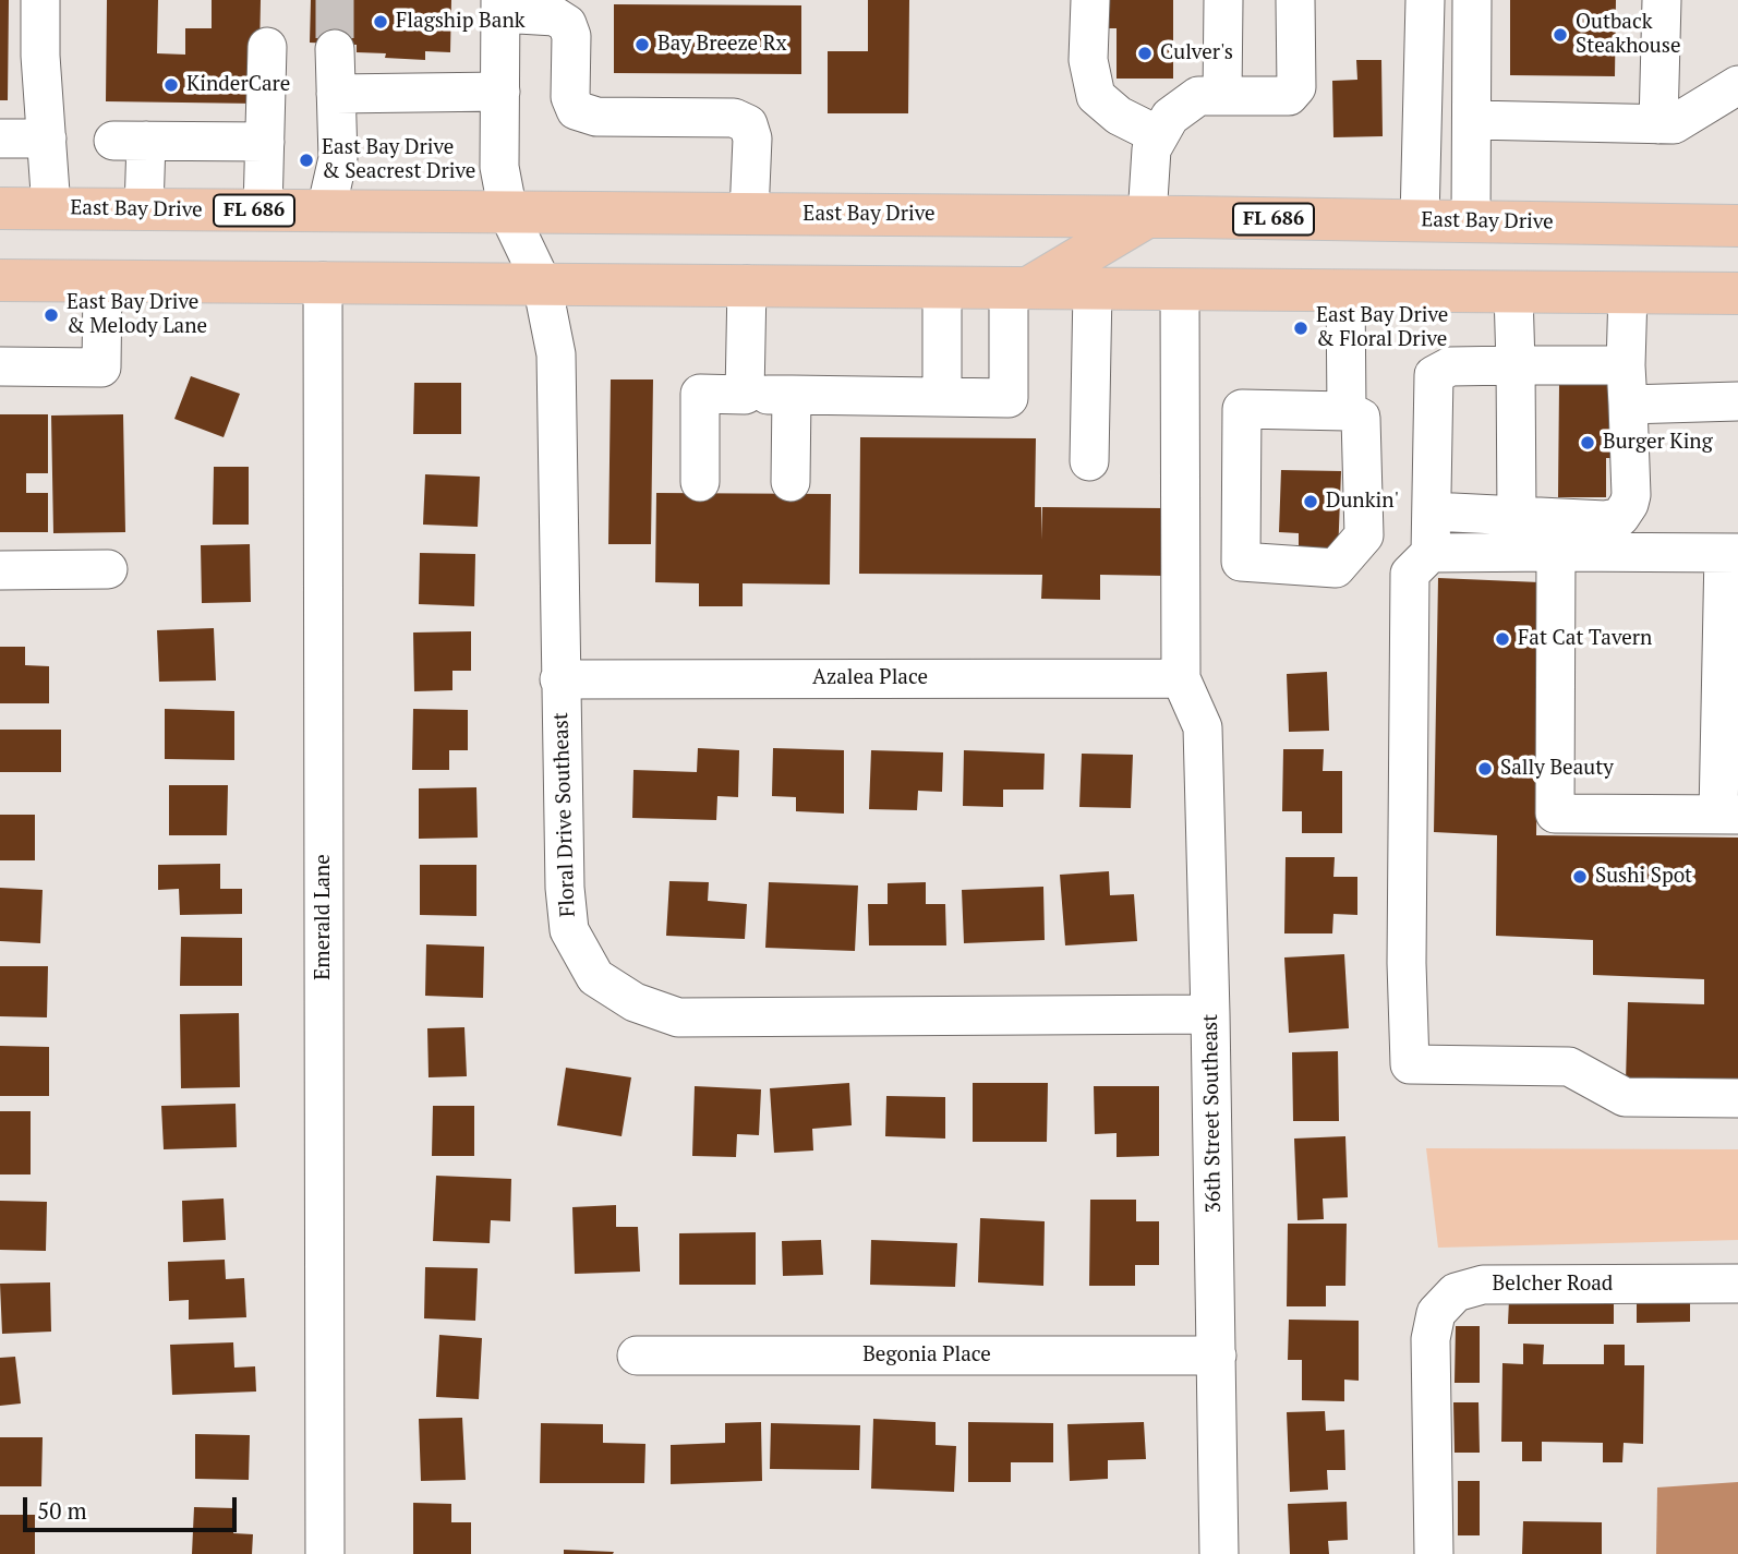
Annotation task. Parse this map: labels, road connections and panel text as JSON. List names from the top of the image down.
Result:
{
  "streets": {
    "main road": ["East Bay Drive", "FL 686"],
    "street": [
      "Azalea Place",
      "Floral Drive Southeast",
      "Emerald Lane",
      "36th Street Southeast",
      "Belcher Road",
      "Begonia Place"
    ]
  },
  "crossings": [
    ["East Bay Drive", "Floral Drive Southeast"],
    ["Azalea Place", "Floral Drive Southeast"],
    ["Azalea Place", "36th Street Southeast"],
    ["Floral Drive Southeast", "36th Street Southeast"],
    ["36th Street Southeast", "Begonia Place"]
  ],
  "places": [
    "Flagship Bank",
    "Outback Steakhouse",
    "Bay Breeze Rx",
    "Culver's",
    "KinderCare",
    "East Bay Drive & Seacrest Drive",
    "East Bay Drive & Melody Lane",
    "East Bay Drive & Floral Drive",
    "Burger King",
    "Dunkin'",
    "Fat Cat Tavern",
    "Sally Beauty",
    "Sushi Spot"
  ],
  "scale_bar": "50 m"
}
